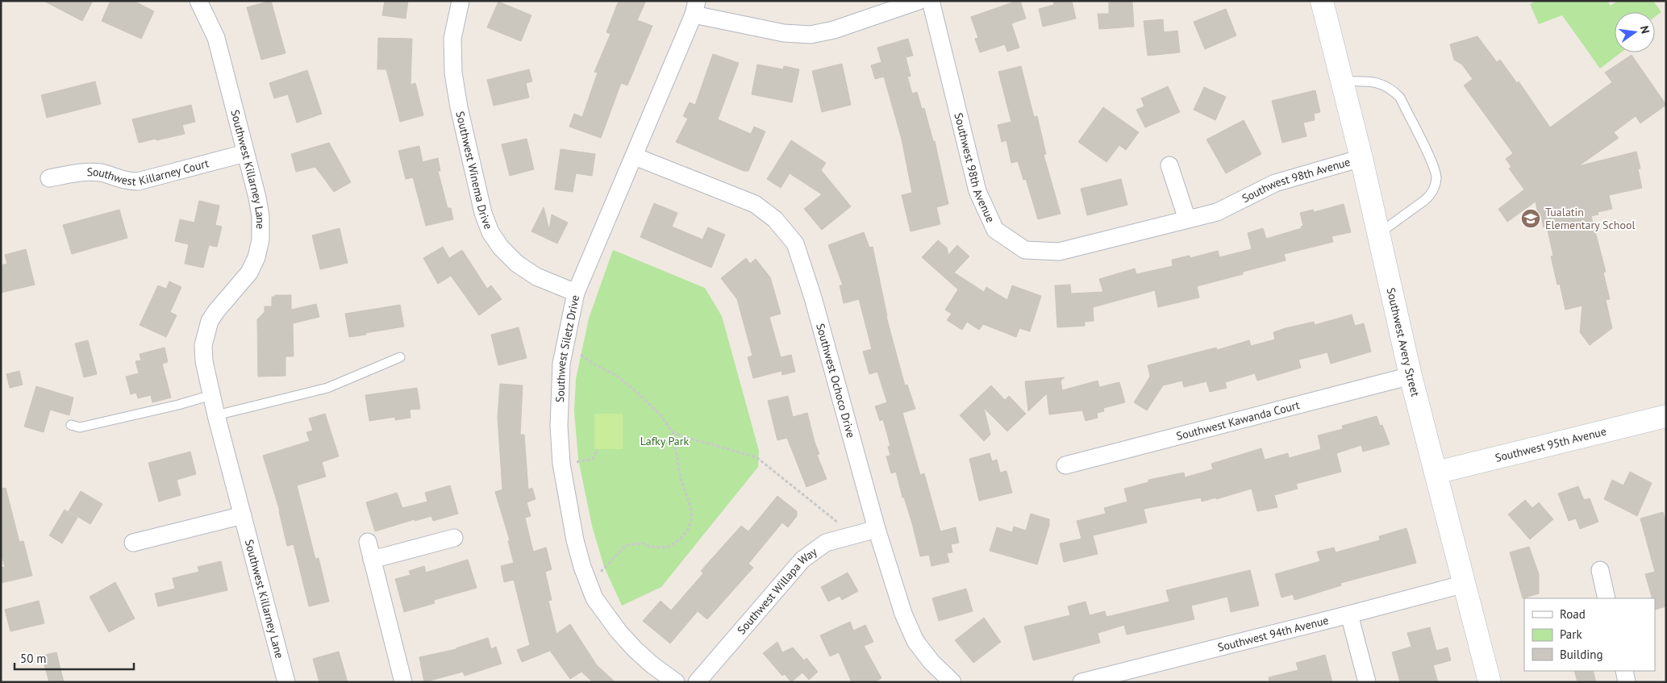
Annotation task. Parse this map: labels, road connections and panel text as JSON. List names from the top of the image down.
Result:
{
  "streets": {
    "main road": ["Southwest Avery Street", "Southwest 95th Avenue"],
    "street": [
      "Southwest Killarney Court",
      "Southwest 98th Avenue",
      "Southwest Killarney Lane",
      "Southwest Winema Drive",
      "Southwest Siletz Drive",
      "Southwest Ochoco Drive",
      "Southwest Kawanda Court",
      "Southwest Willapa Way",
      "Southwest 94th Avenue"
    ]
  },
  "crossings": [
    ["Southwest Killarney Court", "Southwest Killarney Lane"],
    ["Southwest 98th Avenue", "Southwest Avery Street"],
    ["Southwest Winema Drive", "Southwest Siletz Drive"],
    ["Southwest Avery Street", "Southwest Kawanda Court"],
    ["Southwest Avery Street", "Southwest 95th Avenue"],
    ["Southwest Avery Street", "Southwest 94th Avenue"],
    ["Southwest Siletz Drive", "Southwest Ochoco Drive"],
    ["Southwest Ochoco Drive", "Southwest Willapa Way"]
  ],
  "parks": ["Lafky Park"],
  "places": {
    "school or university": ["Tualatin Elementary School"]
  },
  "legend": ["Road", "Park", "Building"],
  "scale_bar": "50 m",
  "north": "right"
}
